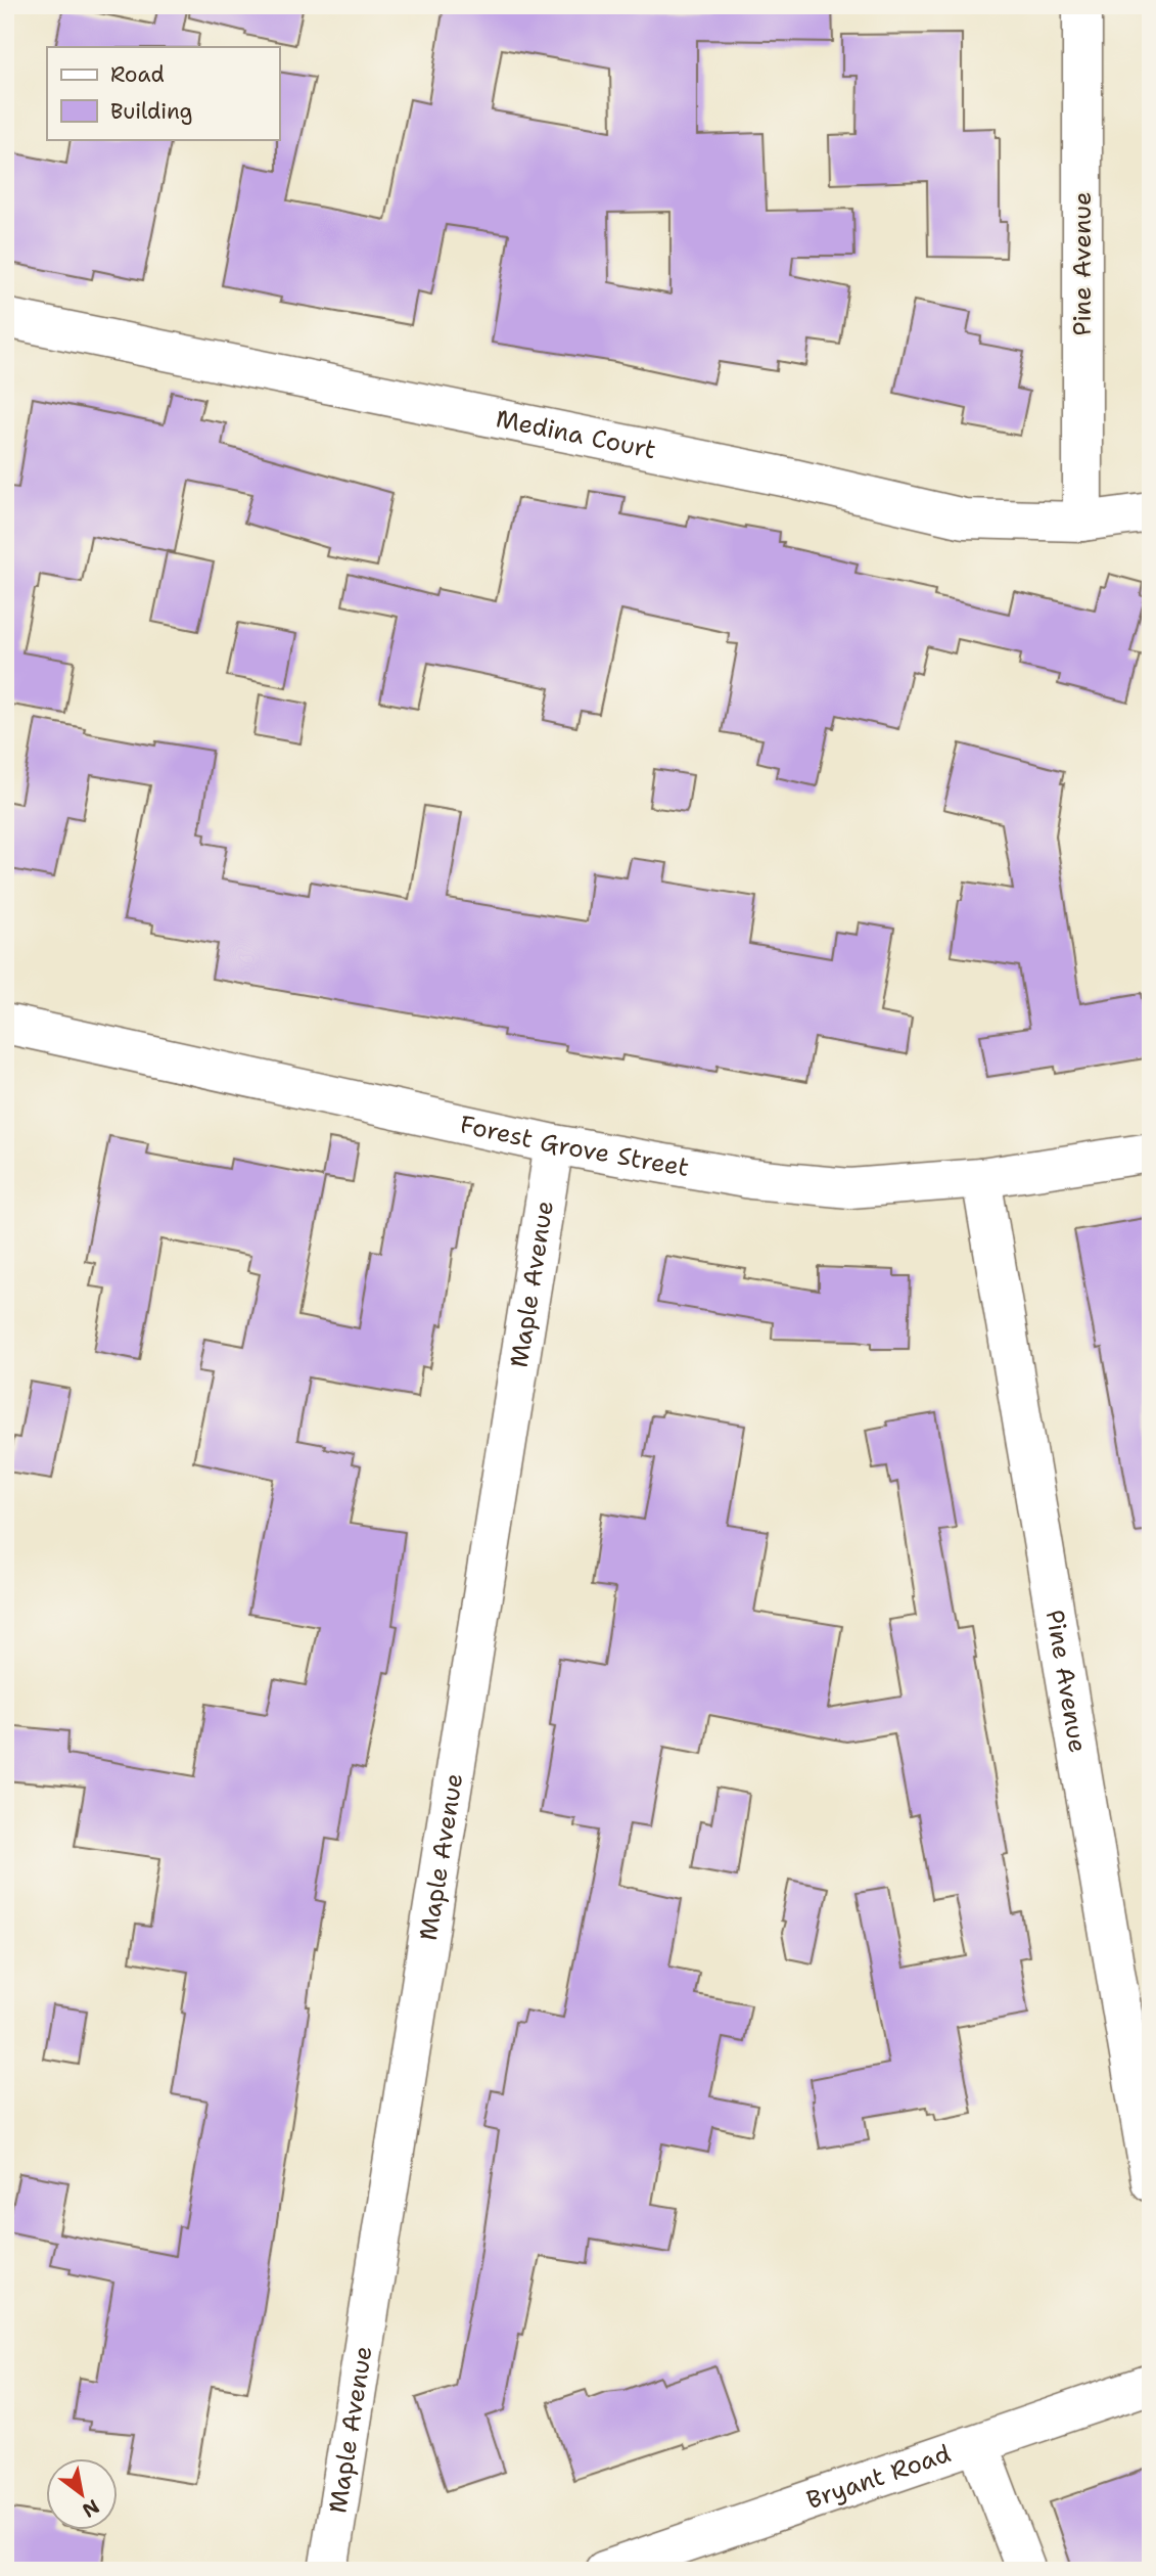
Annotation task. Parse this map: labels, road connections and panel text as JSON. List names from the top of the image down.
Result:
{
  "streets": {
    "street": [
      "Pine Avenue",
      "Medina Court",
      "Forest Grove Street",
      "Maple Avenue",
      "Bryant Road"
    ]
  },
  "crossings": [
    ["Pine Avenue", "Medina Court"],
    ["Pine Avenue", "Forest Grove Street"],
    ["Forest Grove Street", "Maple Avenue"]
  ],
  "legend": ["Road", "Building"],
  "north": "bottom right"
}
